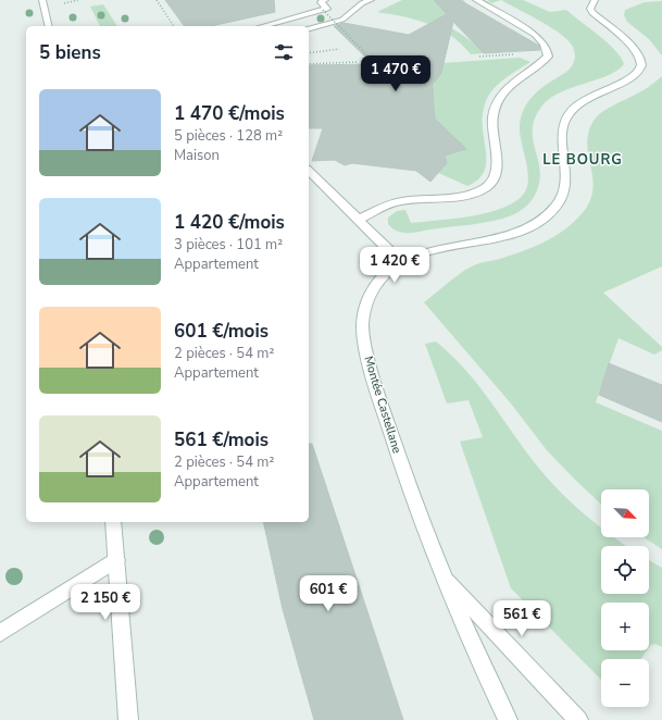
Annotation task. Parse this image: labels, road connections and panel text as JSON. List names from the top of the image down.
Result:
{
  "streets": {
    "main road": ["Montée Castellane"]
  },
  "districts": ["LE BOURG"],
  "north": "bottom right",
  "page": {
    "heading": "5 biens",
    "price": [
      "1 470 €",
      "1 420 €",
      "601 €",
      "2 150 €",
      "561 €"
    ],
    "list": [
      {
        "name": "1 470 €/mois",
        "note": "5 pièces · 128 m² · Maison"
      },
      {
        "name": "1 420 €/mois",
        "note": "3 pièces · 101 m² · Appartement"
      },
      {
        "name": "601 €/mois",
        "note": "2 pièces · 54 m² · Appartement"
      },
      {
        "name": "561 €/mois",
        "note": "2 pièces · 54 m² · Appartement"
      }
    ],
    "map_buttons": ["+", "−"]
  }
}
